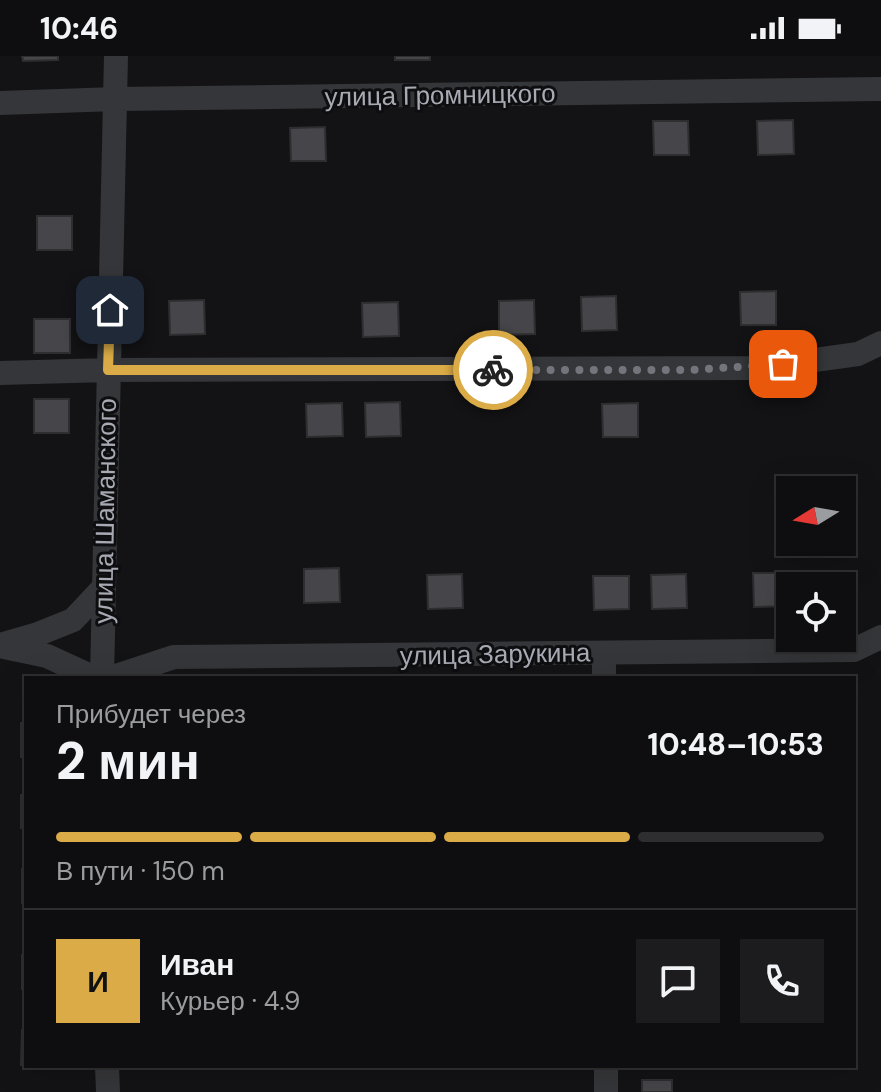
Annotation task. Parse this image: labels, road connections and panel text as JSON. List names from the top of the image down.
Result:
{
  "streets": {
    "street": ["улица Громницкого", "улица Шаманского", "улица Зарукина"]
  },
  "crossings": [
    ["улица Громницкого", "улица Шаманского"]
  ],
  "north": "left",
  "page": {
    "status": "10:46",
    "heading": ["2 мин", "Прибудет через", "10:48–10:53"],
    "panel": ["Иван", "Курьер · 4.9"],
    "bar": "В пути · 150 m",
    "round": "И"
  }
}
